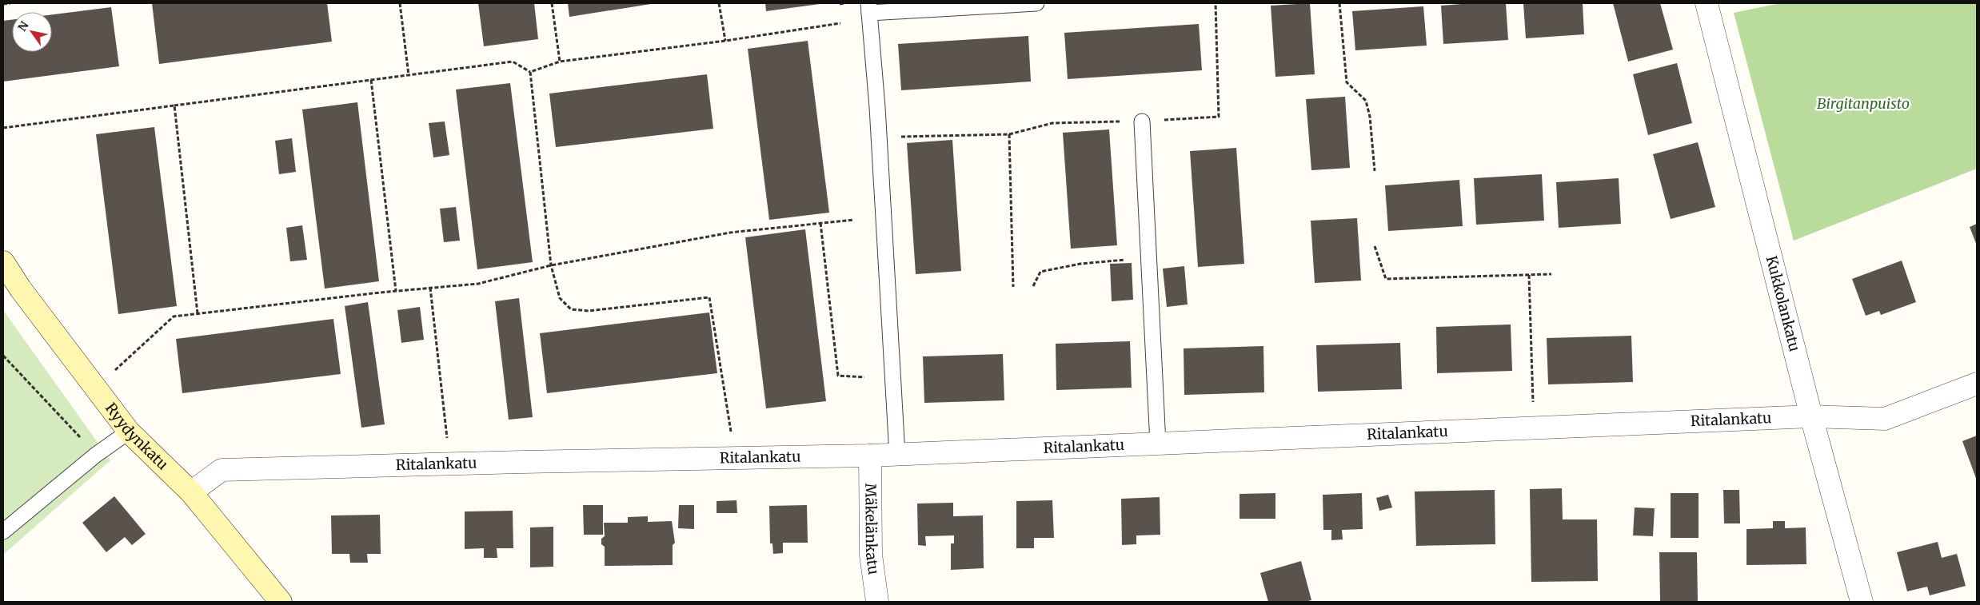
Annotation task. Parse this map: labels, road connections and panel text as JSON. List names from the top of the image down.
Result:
{
  "streets": {
    "street": [
      "Kukkolankatu",
      "Ritalankatu",
      "Ryydynkatu",
      "Mäkelänkatu"
    ]
  },
  "crossings": [
    ["Kukkolankatu", "Ritalankatu"],
    ["Ritalankatu", "Ryydynkatu"],
    ["Ritalankatu", "Mäkelänkatu"]
  ],
  "parks": ["Birgitanpuisto"],
  "north": "top left"
}
